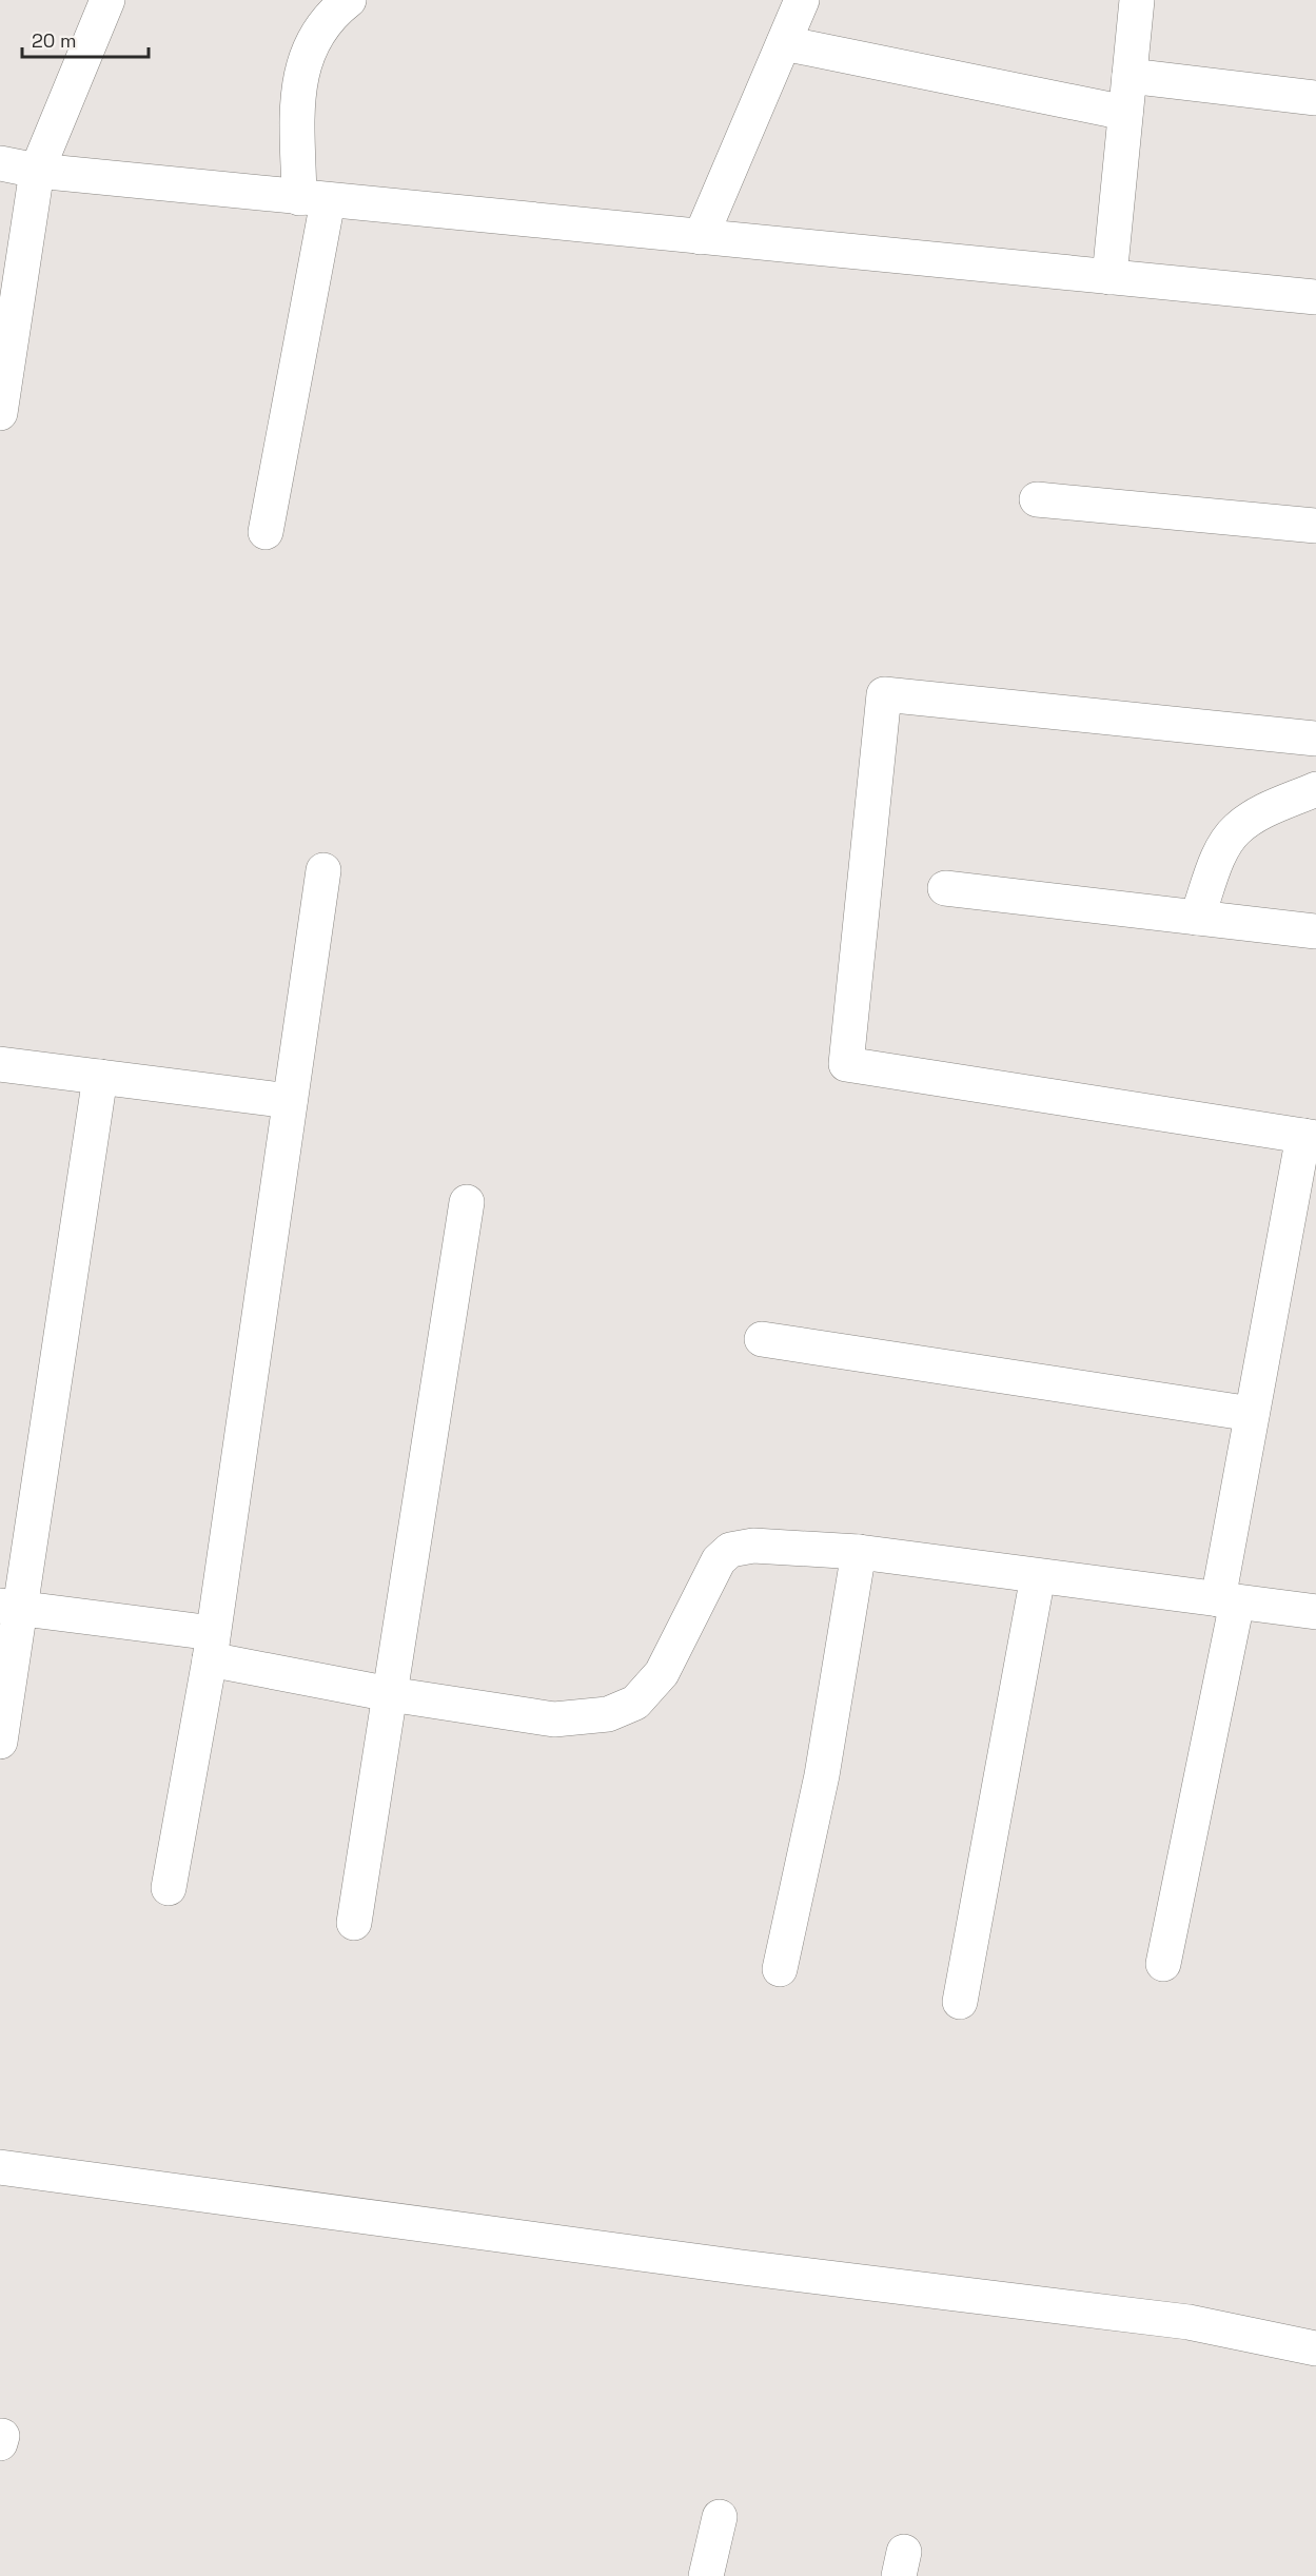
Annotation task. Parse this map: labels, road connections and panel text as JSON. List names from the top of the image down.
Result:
{
  "scale_bar": "20 m"
}
